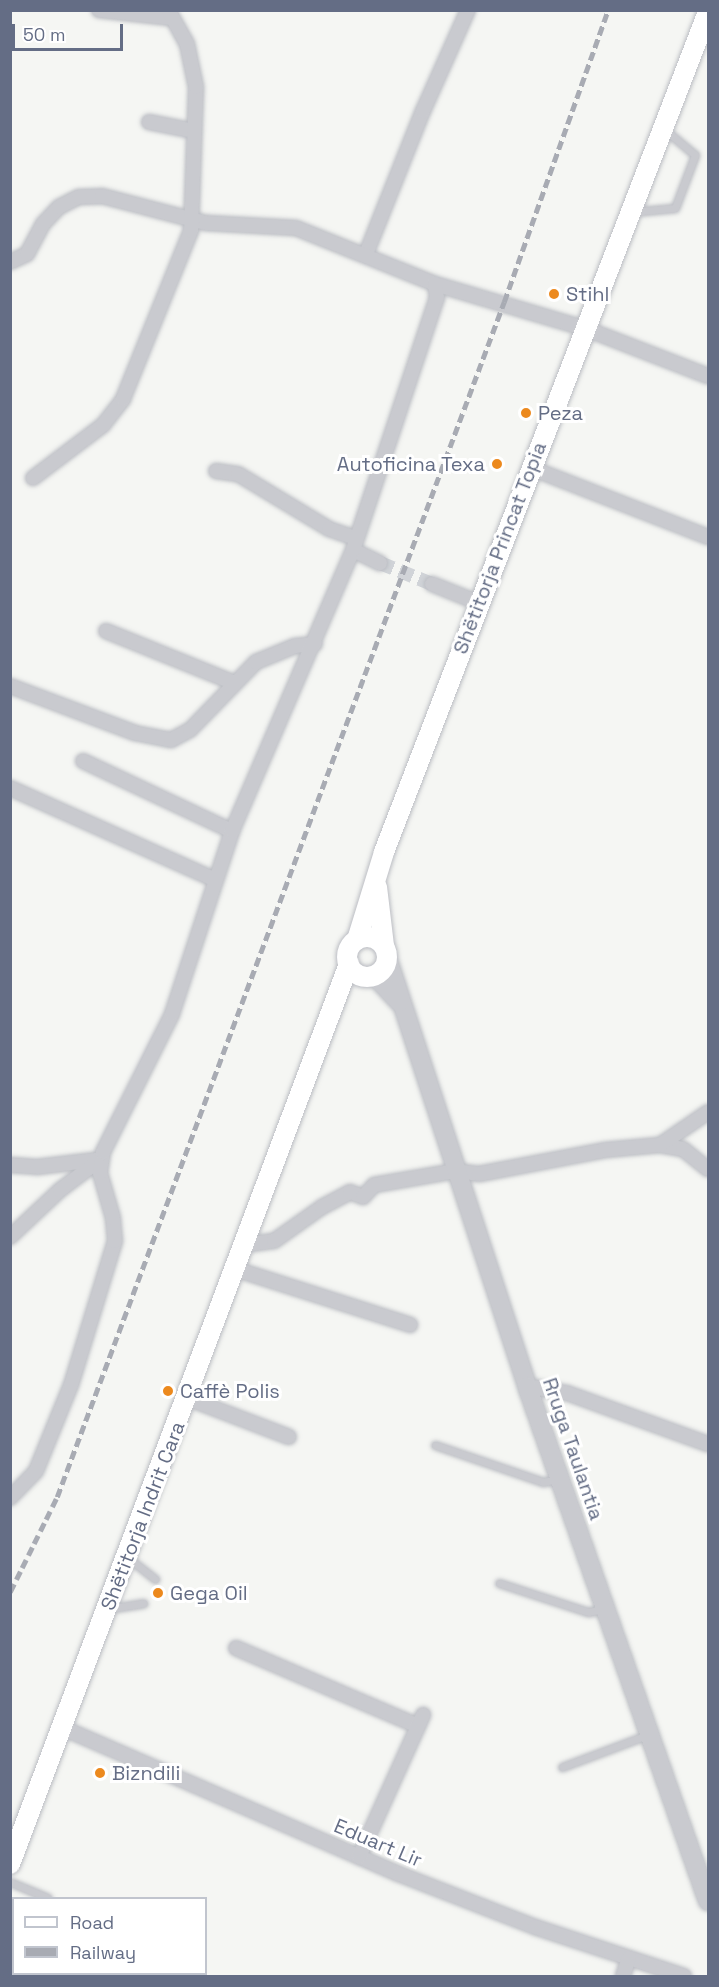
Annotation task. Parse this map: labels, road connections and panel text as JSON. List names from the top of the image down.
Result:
{
  "streets": {
    "main road": ["Shëtitorja Princat Topia", "Shëtitorja Indrit Cara"],
    "street": ["Rruga Taulantia", "Eduart Lir"]
  },
  "crossings": [
    ["Shëtitorja Princat Topia", "Rruga Taulantia"],
    ["Shëtitorja Princat Topia", "Shëtitorja Indrit Cara"],
    ["Rruga Taulantia", "Shëtitorja Indrit Cara"],
    ["Shëtitorja Indrit Cara", "Eduart Lir"]
  ],
  "places": [
    "Stihl",
    "Peza",
    "Autoficina Texa",
    "Caffè Polis",
    "Gega Oil",
    "Bizndili"
  ],
  "legend": ["Road", "Railway"],
  "scale_bar": "50 m"
}
